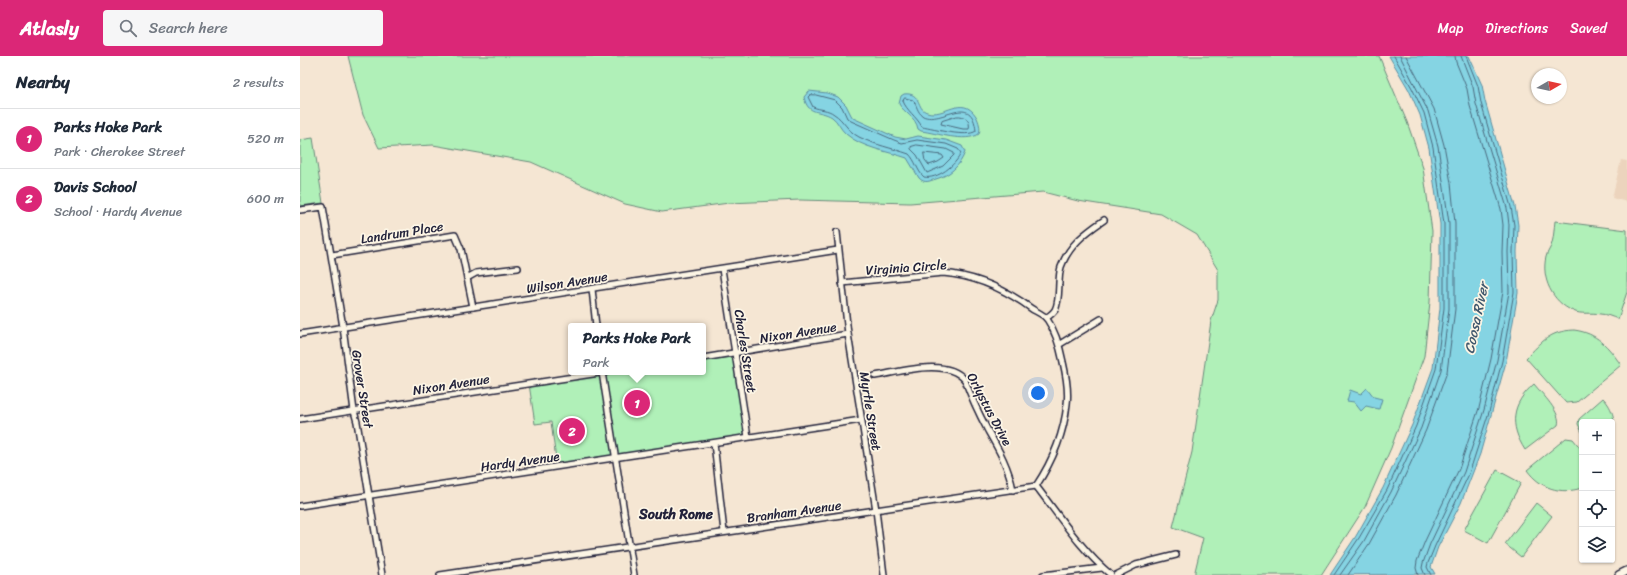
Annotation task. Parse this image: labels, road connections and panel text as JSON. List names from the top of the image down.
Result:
{
  "streets": {
    "street": [
      "Landrum Place",
      "Virginia Circle",
      "Wilson Avenue",
      "Nixon Avenue",
      "Charles Street",
      "Grover Street",
      "Orlystus Drive",
      "Myrtle Street",
      "Hardy Avenue",
      "Branham Avenue"
    ]
  },
  "crossings": [
    ["Landrum Place", "Grover Street"],
    ["Virginia Circle", "Myrtle Street"],
    ["Virginia Circle", "Branham Avenue"],
    ["Wilson Avenue", "Charles Street"],
    ["Wilson Avenue", "Grover Street"],
    ["Wilson Avenue", "Myrtle Street"],
    ["Nixon Avenue", "Charles Street"],
    ["Nixon Avenue", "Grover Street"],
    ["Nixon Avenue", "Myrtle Street"],
    ["Charles Street", "Hardy Avenue"],
    ["Grover Street", "Hardy Avenue"],
    ["Orlystus Drive", "Branham Avenue"],
    ["Myrtle Street", "Hardy Avenue"],
    ["Myrtle Street", "Branham Avenue"]
  ],
  "districts": ["South Rome"],
  "water": ["Coosa River"],
  "north": "right",
  "page": {
    "header": "Atlasly",
    "search": "Search here",
    "nav": ["Map", "Directions", "Saved"],
    "heading": ["Nearby", "2 results"],
    "list": [
      {
        "mark": "1",
        "name": "Parks Hoke Park",
        "note": "Park · Cherokee Street",
        "value": "520 m"
      },
      {
        "mark": "2",
        "name": "Davis School",
        "note": "School · Hardy Avenue",
        "value": "600 m"
      }
    ],
    "popup": ["Parks Hoke Park", "Park"],
    "pins": ["1", "2"],
    "map_buttons": ["+", "−"]
  }
}
